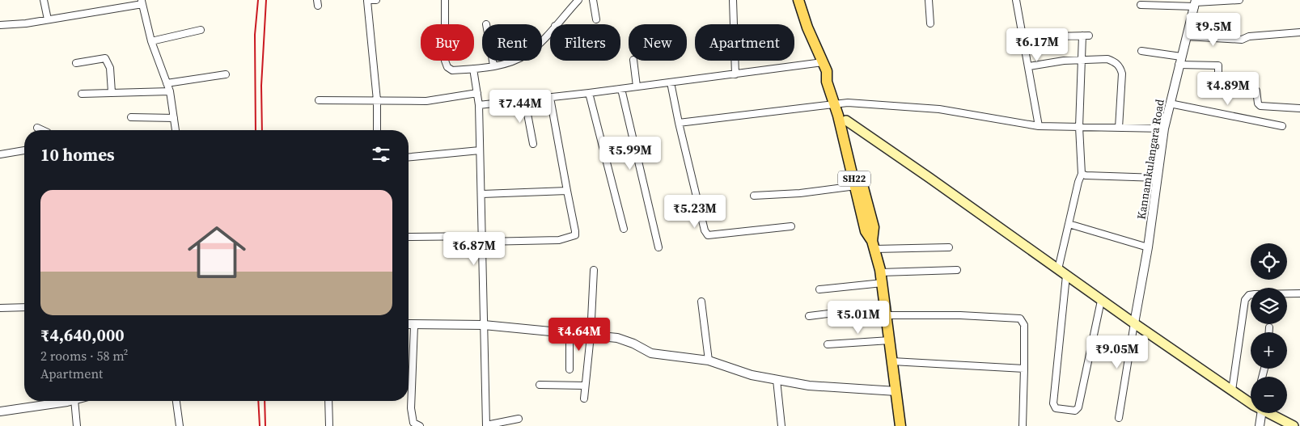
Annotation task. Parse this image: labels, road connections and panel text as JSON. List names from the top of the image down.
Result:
{
  "streets": {
    "main road": ["SH22"],
    "street": ["Kannamkulangara Road"]
  },
  "page": {
    "price": [
      "₹9.5M",
      "₹6.17M",
      "₹4.89M",
      "₹7.44M",
      "₹5.99M",
      "₹5.23M",
      "₹6.87M",
      "₹5.01M",
      "₹4.64M",
      "₹9.05M"
    ],
    "chip": [
      "Buy",
      "Rent",
      "Filters",
      "New",
      "Apartment"
    ],
    "heading": "10 homes",
    "list": [
      {
        "name": "₹4,640,000",
        "note": "2 rooms · 58 m² · Apartment"
      }
    ],
    "map_buttons": ["+", "−"]
  }
}
